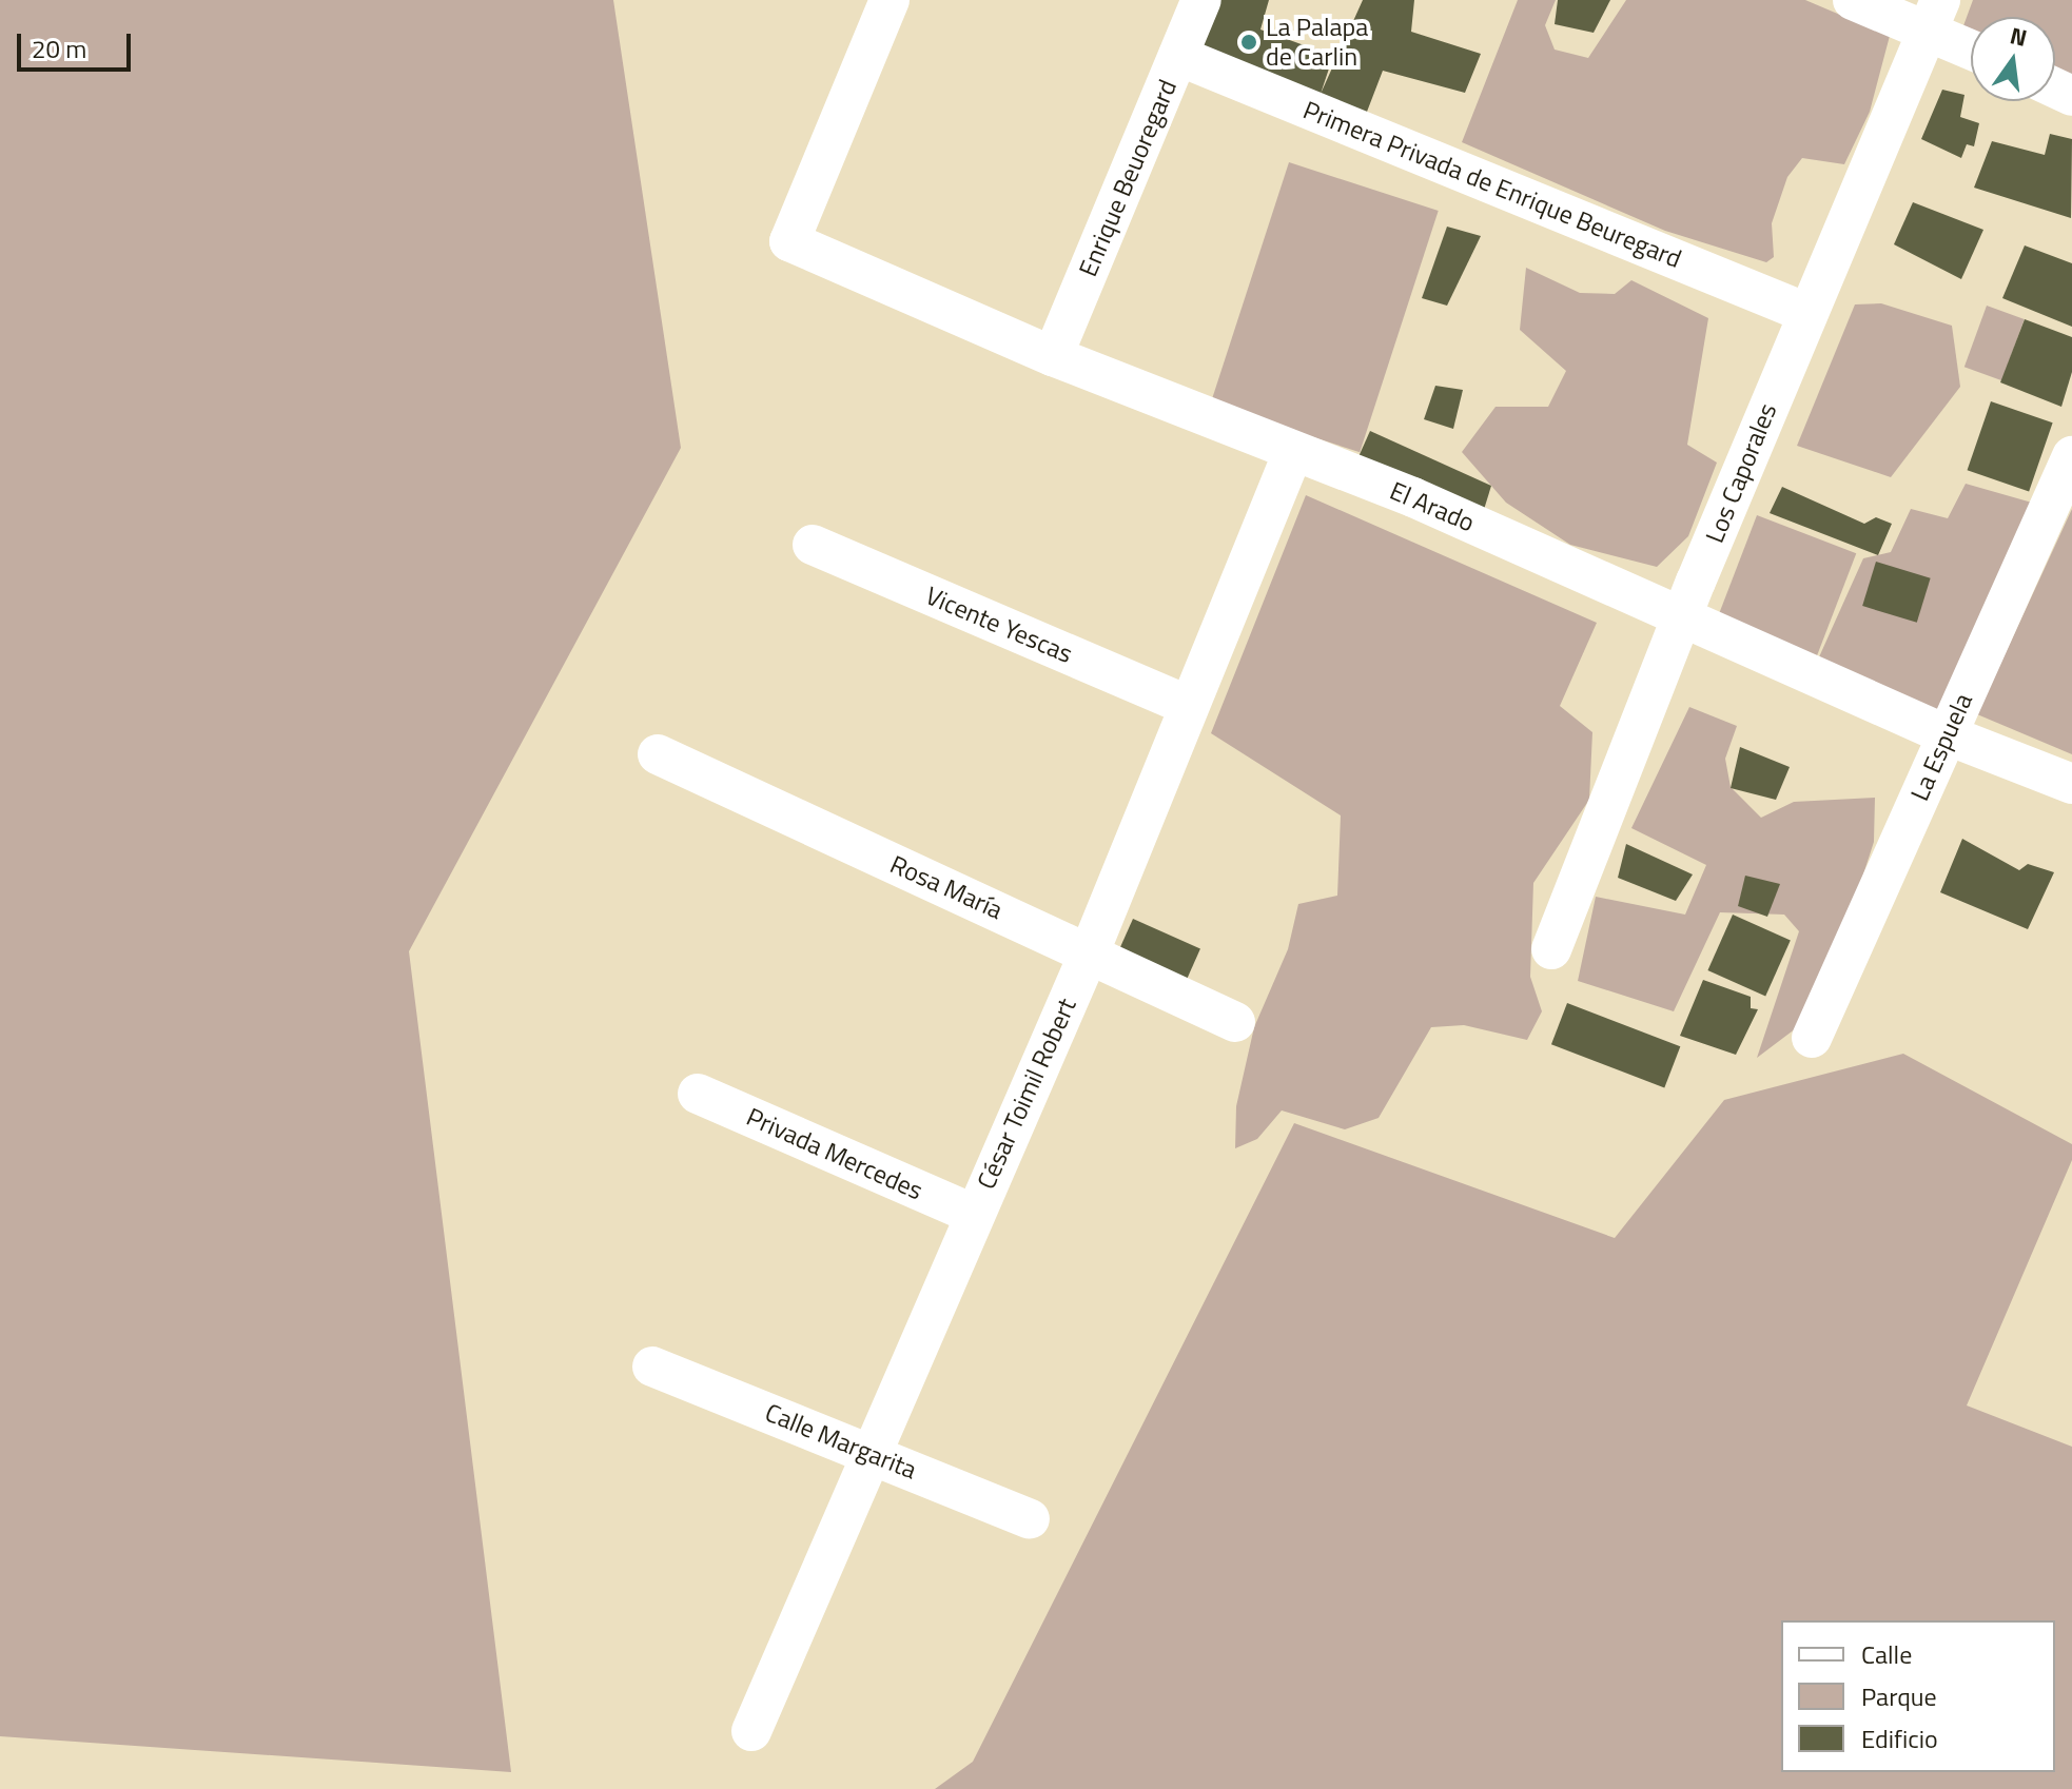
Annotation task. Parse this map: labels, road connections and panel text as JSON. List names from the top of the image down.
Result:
{
  "streets": {
    "street": [
      "Enrique Beuoregard",
      "Primera Privada de Enrique Beuregard",
      "Los Caporales",
      "El Arado",
      "Vicente Yescas",
      "La Espuela",
      "Rosa María",
      "César Toimil Robert",
      "Privada Mercedes",
      "Calle Margarita"
    ]
  },
  "crossings": [
    ["Enrique Beuoregard", "Primera Privada de Enrique Beuregard"],
    ["Enrique Beuoregard", "El Arado"],
    ["Primera Privada de Enrique Beuregard", "Los Caporales"],
    ["Los Caporales", "El Arado"],
    ["El Arado", "La Espuela"],
    ["El Arado", "César Toimil Robert"],
    ["Vicente Yescas", "César Toimil Robert"],
    ["Rosa María", "César Toimil Robert"],
    ["César Toimil Robert", "Privada Mercedes"],
    ["César Toimil Robert", "Calle Margarita"]
  ],
  "places": ["La Palapa de Carlin"],
  "legend": ["Calle", "Parque", "Edificio"],
  "scale_bar": "20 m",
  "north": "top"
}
